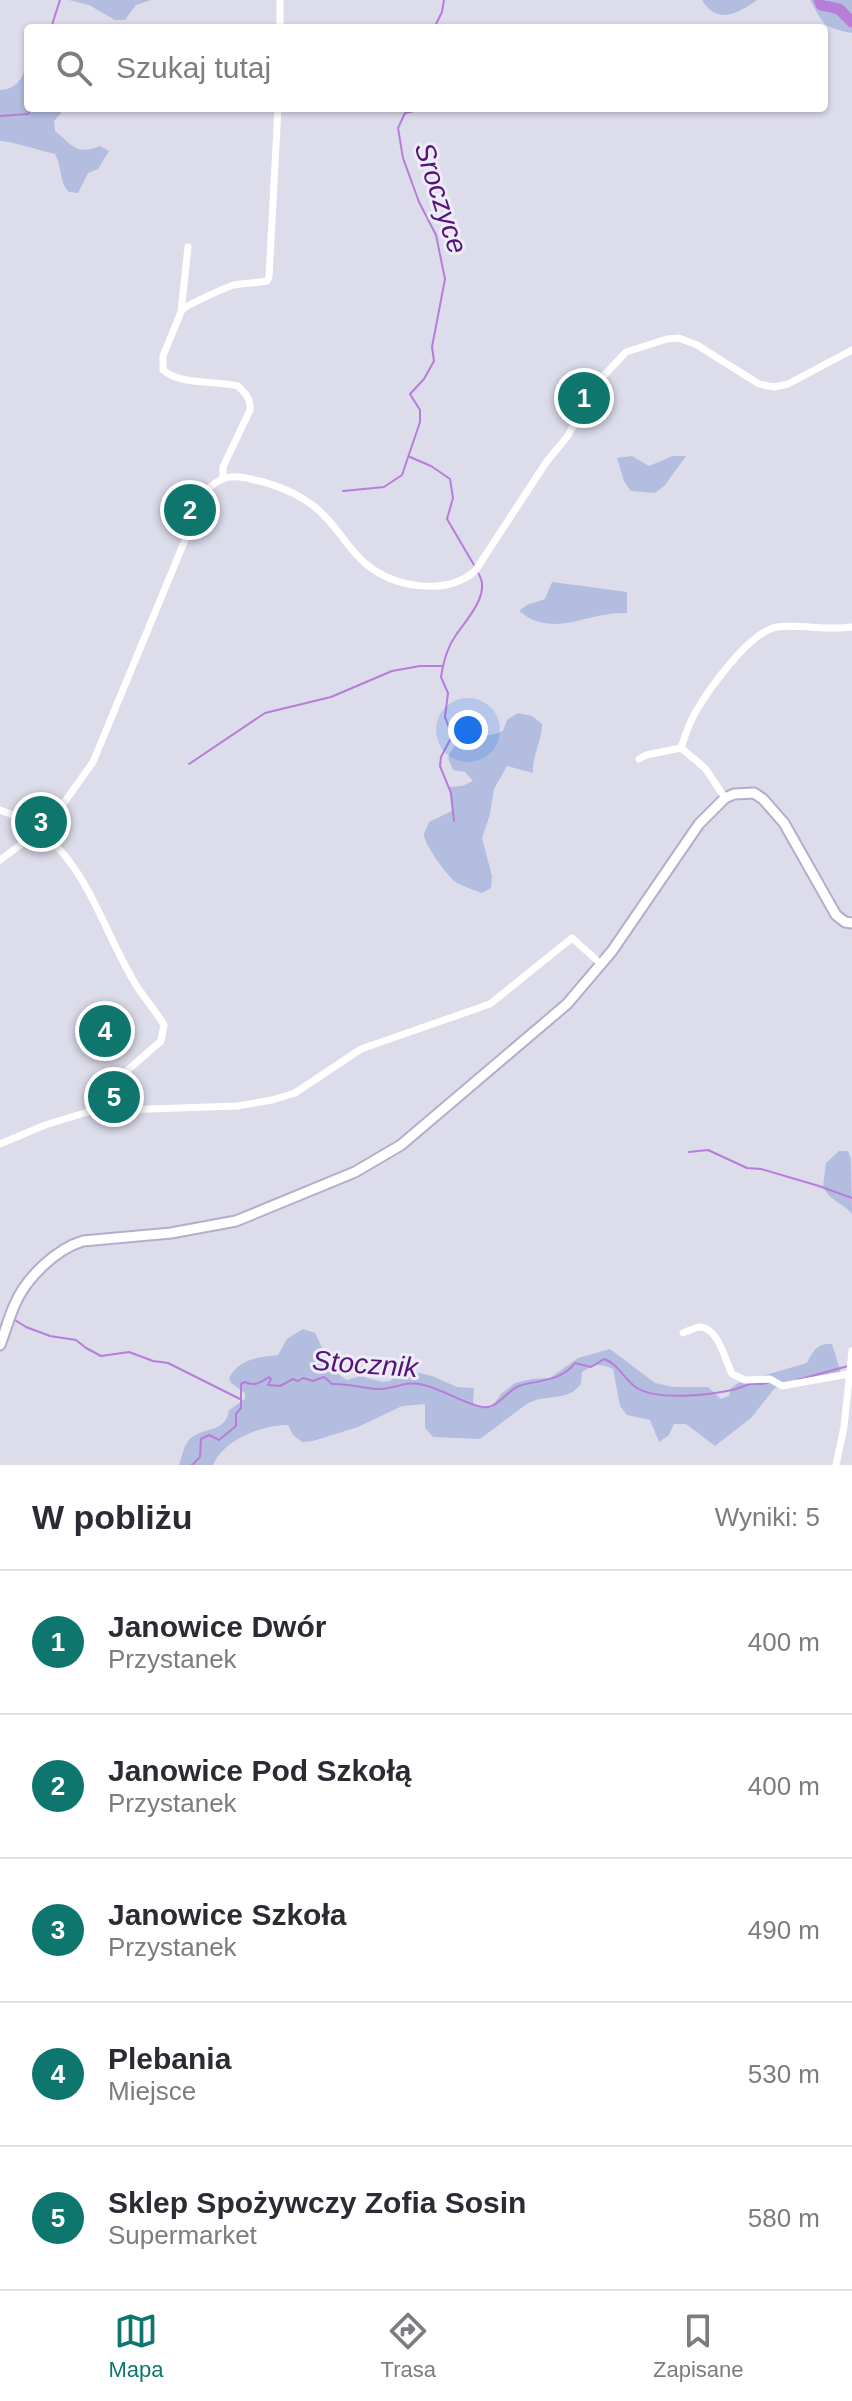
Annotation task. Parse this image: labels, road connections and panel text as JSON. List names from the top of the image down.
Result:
{
  "water": ["Sroczyce", "Stocznik"],
  "page": {
    "search": "Szukaj tutaj",
    "pins": [
      "1",
      "2",
      "3",
      "4",
      "5"
    ],
    "heading": ["W pobliżu", "Wyniki: 5"],
    "list": [
      {
        "mark": "1",
        "name": "Janowice Dwór",
        "note": "Przystanek",
        "value": "400 m"
      },
      {
        "mark": "2",
        "name": "Janowice Pod Szkołą",
        "note": "Przystanek",
        "value": "400 m"
      },
      {
        "mark": "3",
        "name": "Janowice Szkoła",
        "note": "Przystanek",
        "value": "490 m"
      },
      {
        "mark": "4",
        "name": "Plebania",
        "note": "Miejsce",
        "value": "530 m"
      },
      {
        "mark": "5",
        "name": "Sklep Spożywczy Zofia Sosin",
        "note": "Supermarket",
        "value": "580 m"
      }
    ],
    "nav": ["Mapa", "Trasa", "Zapisane"]
  }
}
